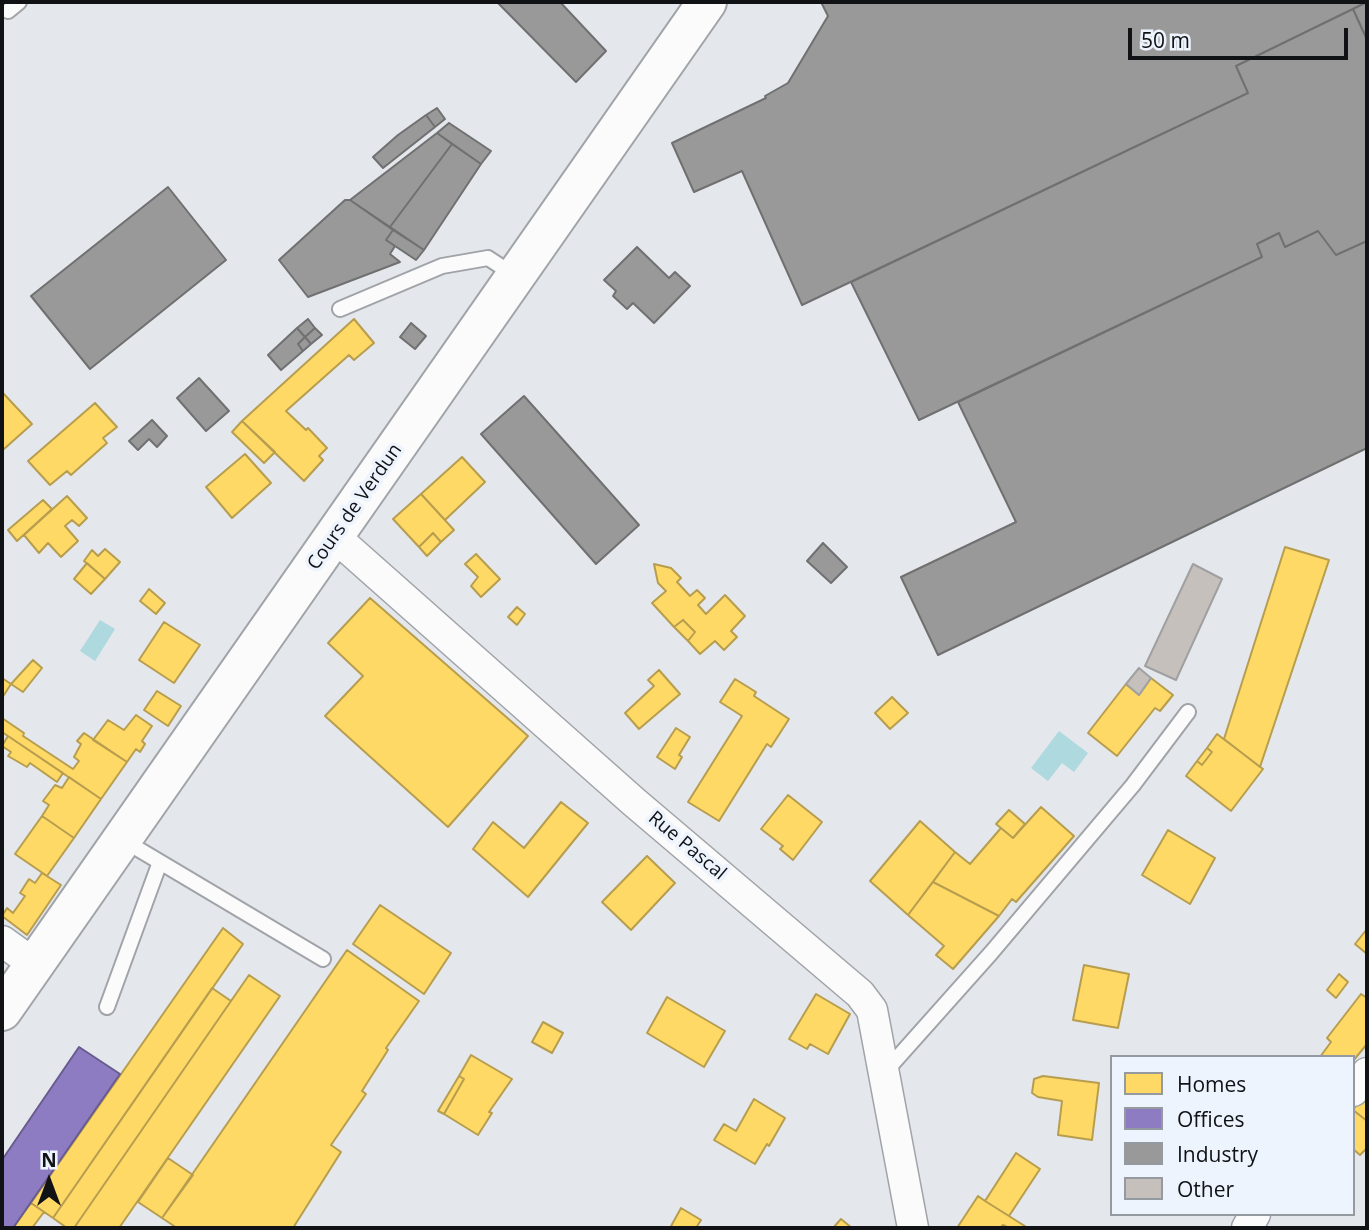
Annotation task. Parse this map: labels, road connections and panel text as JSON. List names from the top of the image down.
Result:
{
  "streets": {
    "main road": ["Cours de Verdun"],
    "street": ["Rue Pascal"]
  },
  "crossings": [
    ["Cours de Verdun", "Rue Pascal"]
  ],
  "legend": [
    "Homes",
    "Offices",
    "Industry",
    "Other"
  ],
  "scale_bar": "50 m",
  "north": "top"
}
